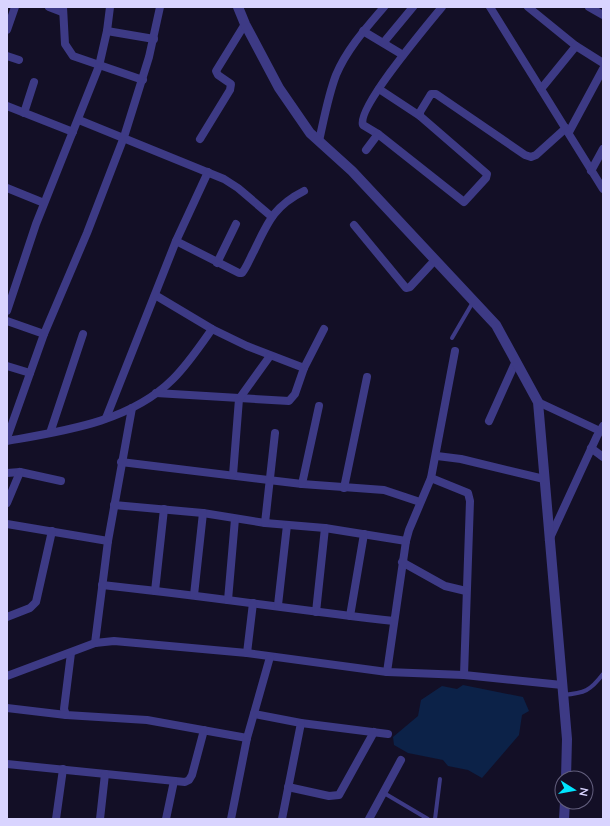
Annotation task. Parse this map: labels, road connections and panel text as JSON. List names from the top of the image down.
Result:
{
  "north": "right"
}
